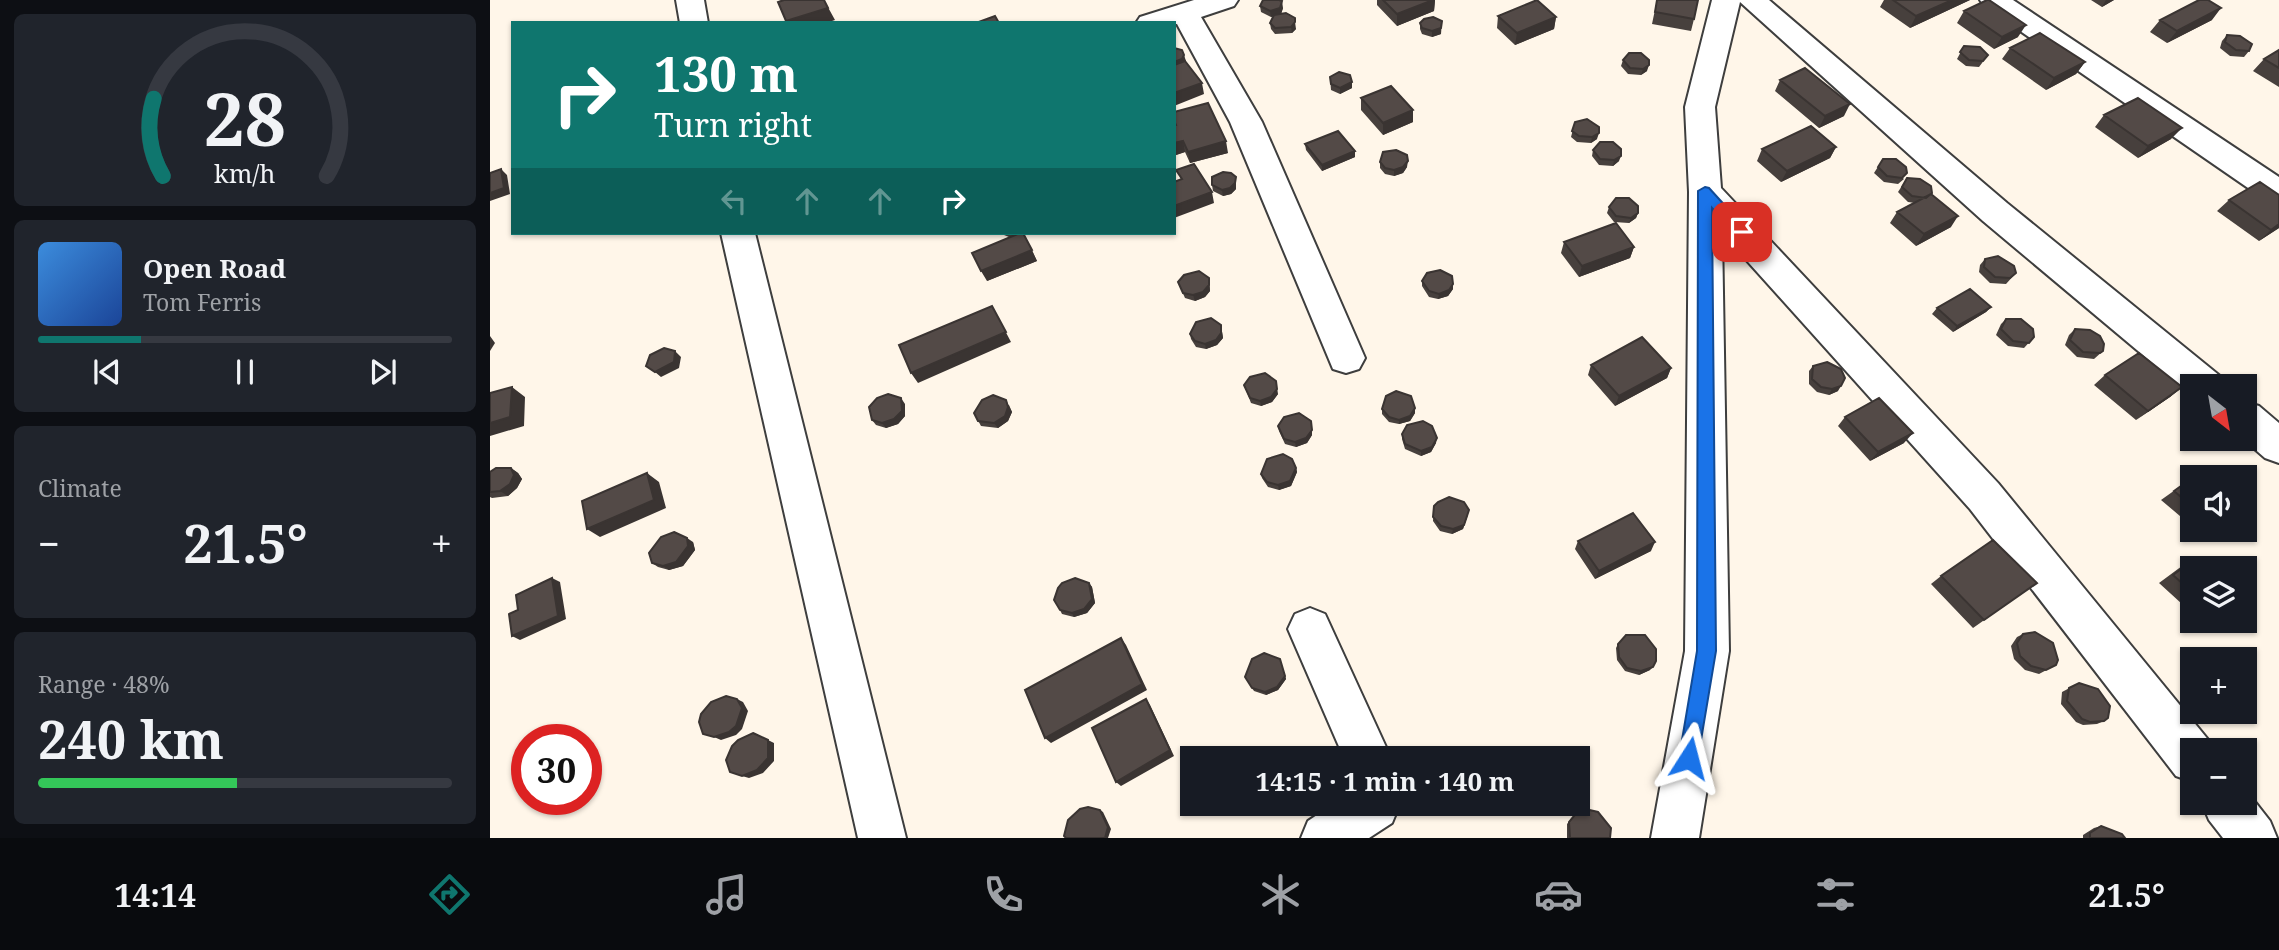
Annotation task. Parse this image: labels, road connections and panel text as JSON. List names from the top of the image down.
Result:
{
  "north": "bottom right",
  "page": {
    "turn": ["130 m", "Turn right"],
    "song": ["Open Road", "Tom Ferris"],
    "map_buttons": ["+", "−"],
    "tile": [
      "Climate",
      ["Range · 48%", "240 km"]
    ],
    "heat": ["−", "21.5°", "+"],
    "limit": "30",
    "trip": "14:15 · 1 min · 140 m",
    "tabs": ["14:14", "21.5°"],
    "gauge": ["28", "km/h"]
  }
}
